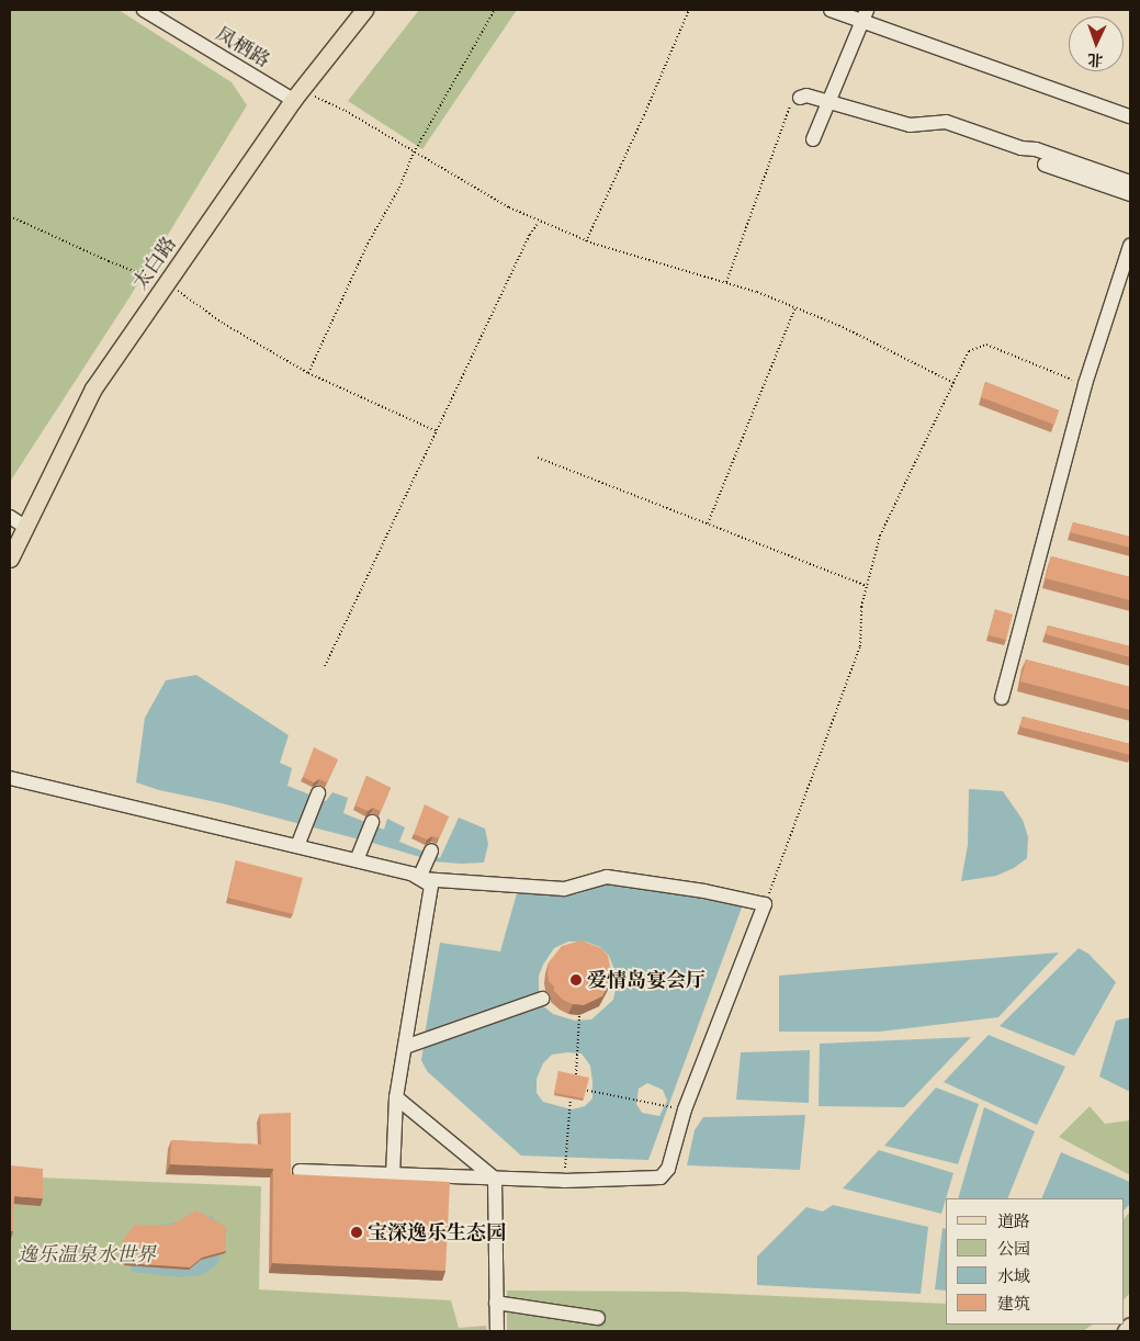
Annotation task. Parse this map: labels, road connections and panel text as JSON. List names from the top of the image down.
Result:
{
  "streets": {
    "main road": ["太白路"],
    "street": ["凤栖路"]
  },
  "crossings": [
    ["凤栖路", "太白路"]
  ],
  "parks": ["逸乐温泉水世界"],
  "places": ["爱情岛宴会厅", "宝深逸乐生态园"],
  "legend": [
    "道路",
    "公园",
    "水域",
    "建筑"
  ],
  "north": "bottom"
}
